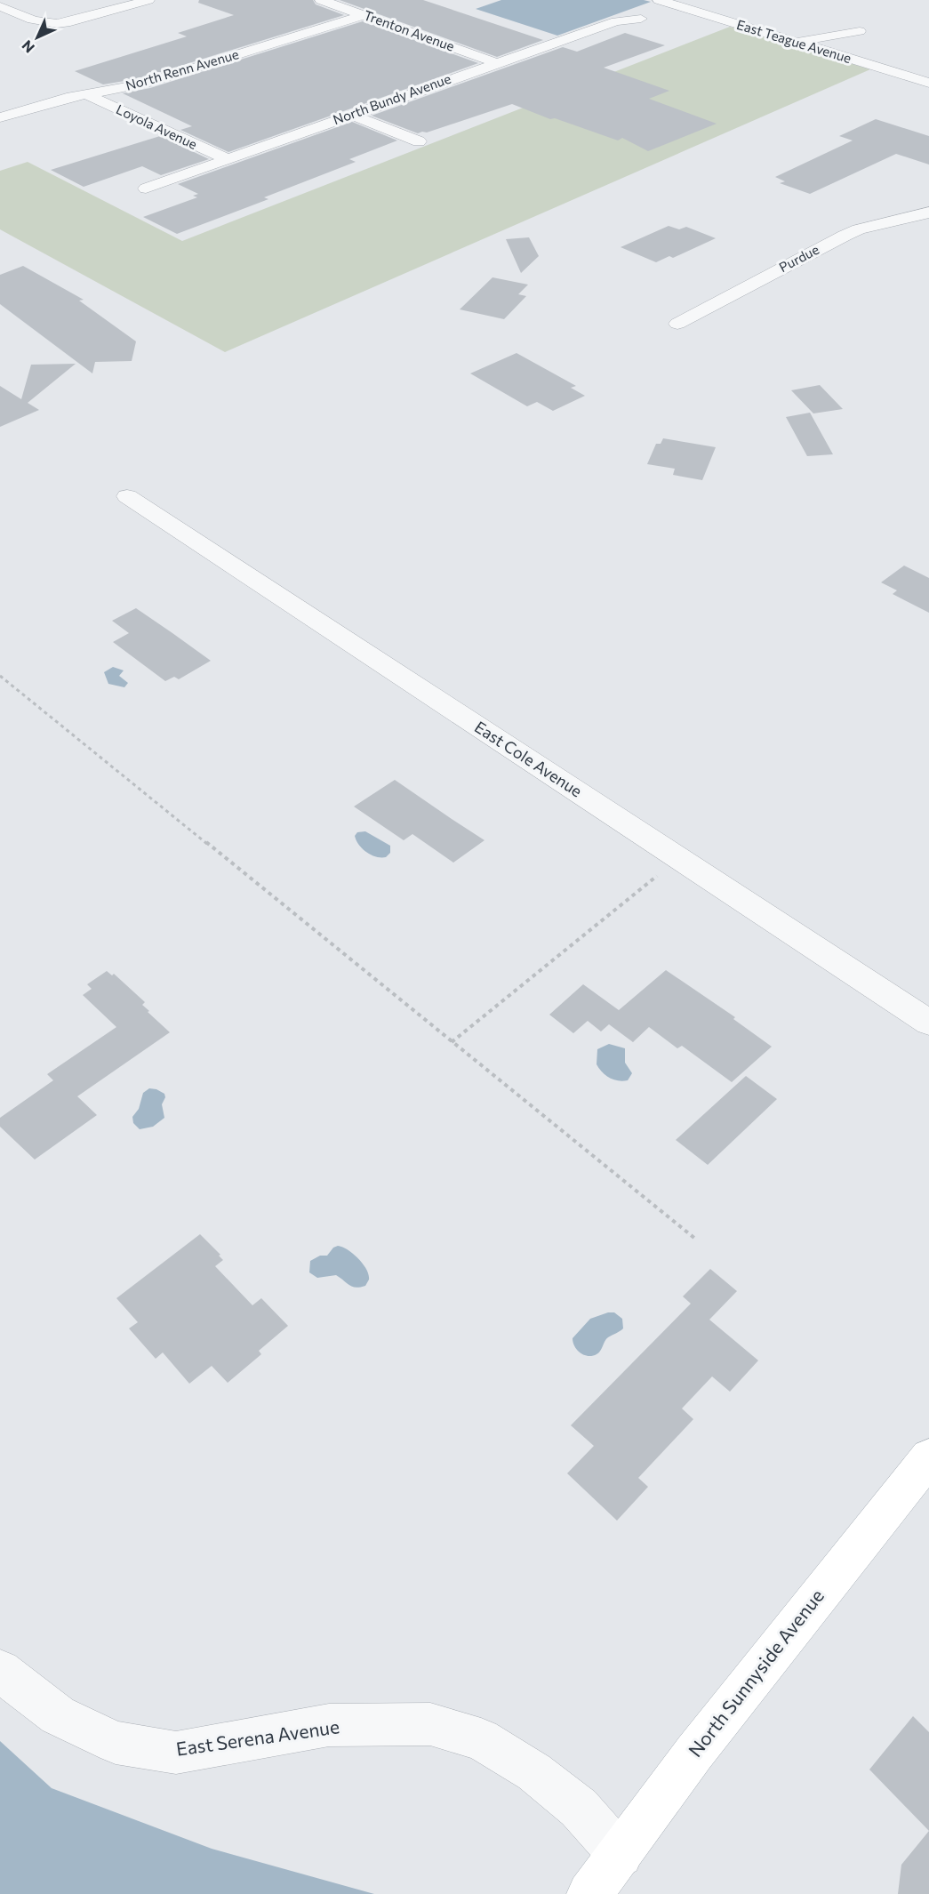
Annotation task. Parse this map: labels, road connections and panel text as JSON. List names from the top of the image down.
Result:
{
  "streets": {
    "main road": ["North Sunnyside Avenue"],
    "street": [
      "Trenton Avenue",
      "East Teague Avenue",
      "North Renn Avenue",
      "North Bundy Avenue",
      "Loyola Avenue",
      "Purdue",
      "East Cole Avenue",
      "East Serena Avenue"
    ]
  },
  "crossings": [
    ["Trenton Avenue", "North Renn Avenue"],
    ["Trenton Avenue", "North Bundy Avenue"],
    ["North Renn Avenue", "Loyola Avenue"],
    ["North Bundy Avenue", "Loyola Avenue"],
    ["North Sunnyside Avenue", "East Serena Avenue"]
  ],
  "north": "bottom left"
}
